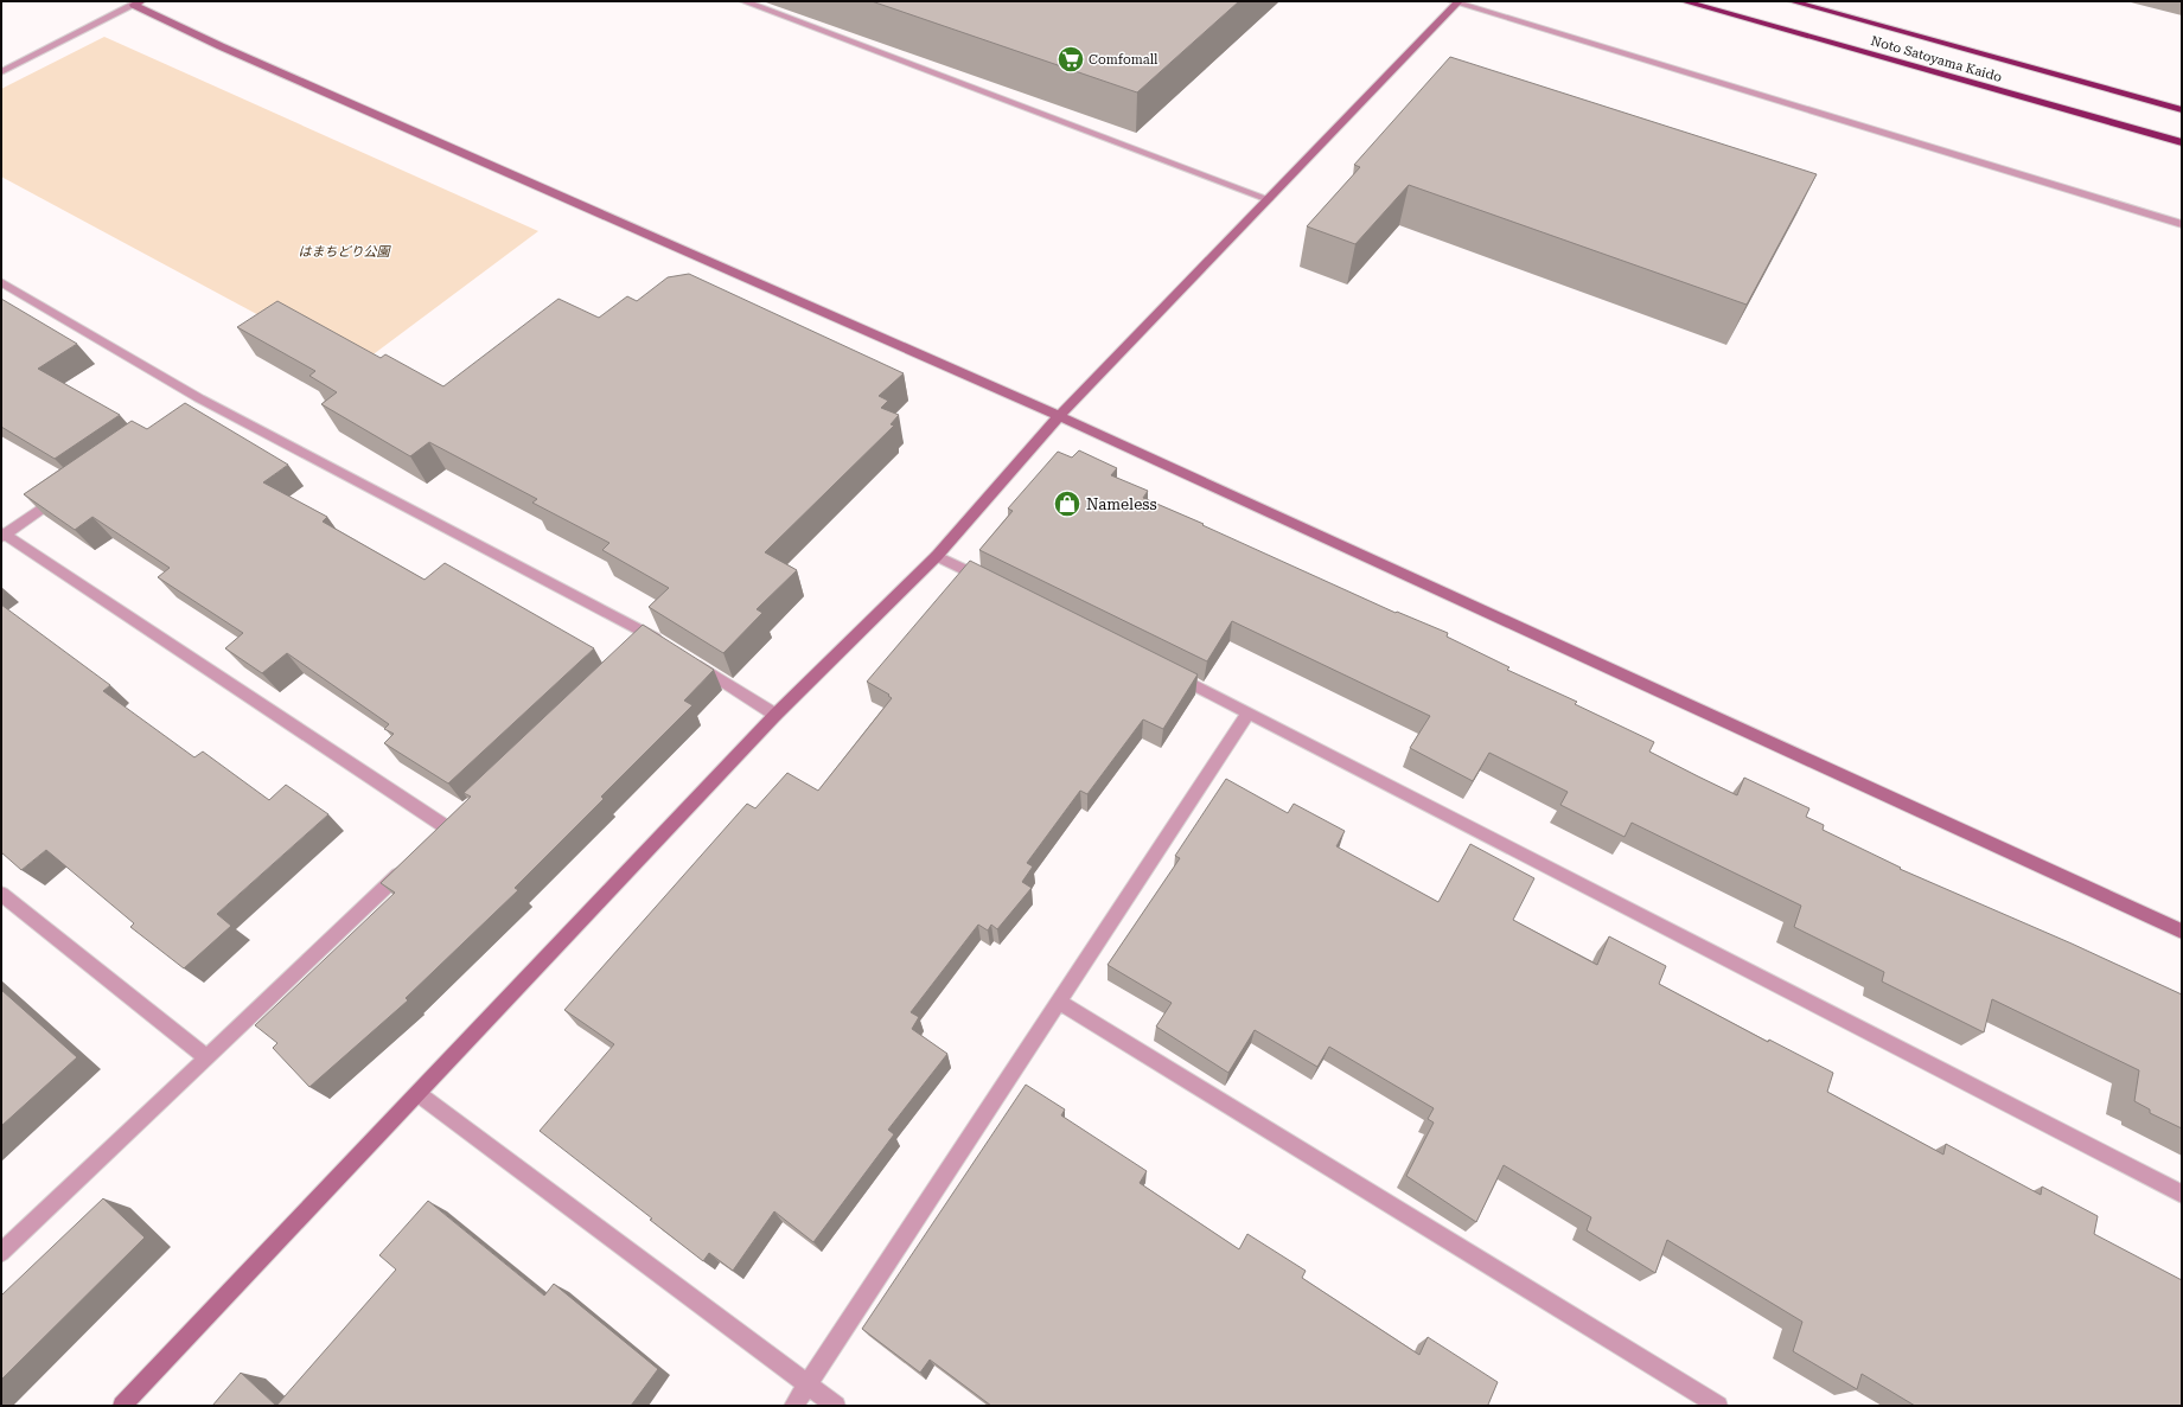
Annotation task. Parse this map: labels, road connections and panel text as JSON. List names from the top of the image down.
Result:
{
  "streets": {
    "highway": ["Noto Satoyama Kaido"]
  },
  "parks": ["はまちどり公園"],
  "places": {
    "supermarket": ["Comfomall"],
    "shop": ["Nameless"]
  }
}
